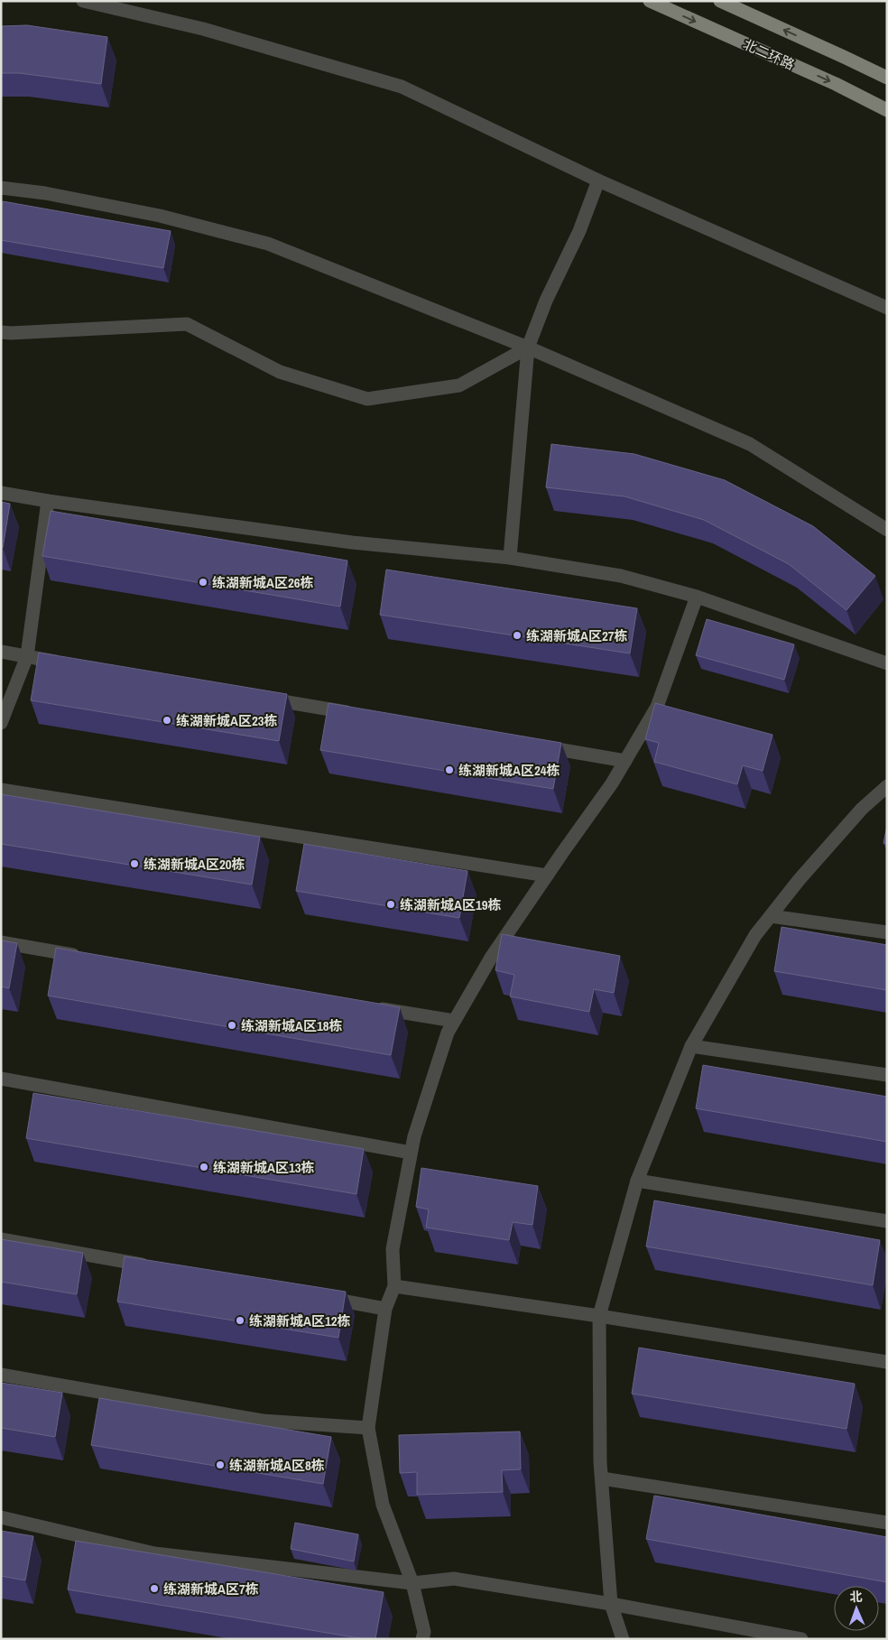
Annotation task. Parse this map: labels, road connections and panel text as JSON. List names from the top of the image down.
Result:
{
  "streets": {
    "main road": ["北二环路"]
  },
  "places": [
    "练湖新城A区26栋",
    "练湖新城A区27栋",
    "练湖新城A区23栋",
    "练湖新城A区24栋",
    "练湖新城A区20栋",
    "练湖新城A区19栋",
    "练湖新城A区18栋",
    "练湖新城A区13栋",
    "练湖新城A区12栋",
    "练湖新城A区8栋",
    "练湖新城A区7栋"
  ],
  "north": "top"
}
